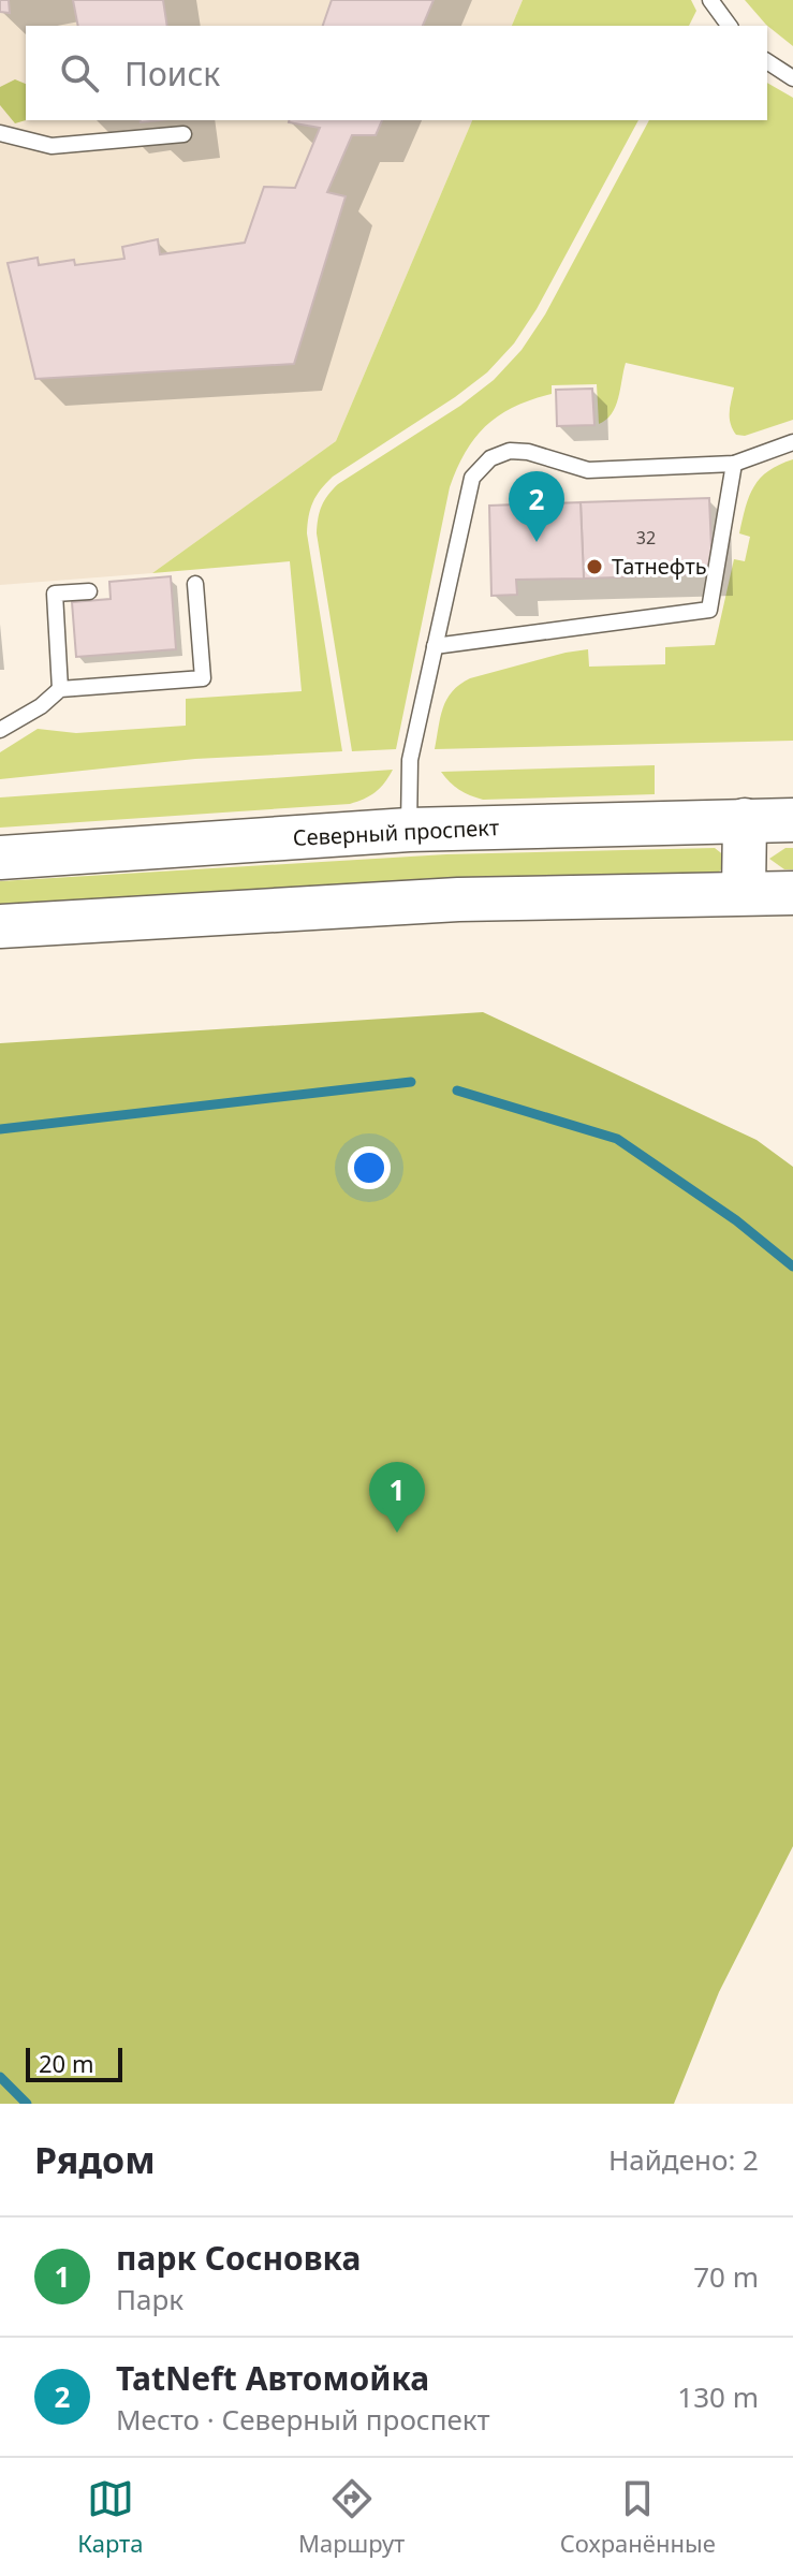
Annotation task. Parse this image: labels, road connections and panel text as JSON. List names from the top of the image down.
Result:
{
  "streets": {
    "main road": ["Северный проспект"]
  },
  "places": ["Татнефть"],
  "house_numbers": ["32"],
  "scale_bar": "20 m",
  "page": {
    "search": "Поиск",
    "pins": ["2", "1"],
    "scale": "20 m",
    "heading": ["Рядом", "Найдено: 2"],
    "list": [
      {
        "mark": "1",
        "name": "парк Сосновка",
        "note": "Парк",
        "value": "70 m"
      },
      {
        "mark": "2",
        "name": "TatNeft Автомойка",
        "note": "Место · Северный проспект",
        "value": "130 m"
      }
    ],
    "nav": ["Карта", "Маршрут", "Сохранённые"]
  }
}
